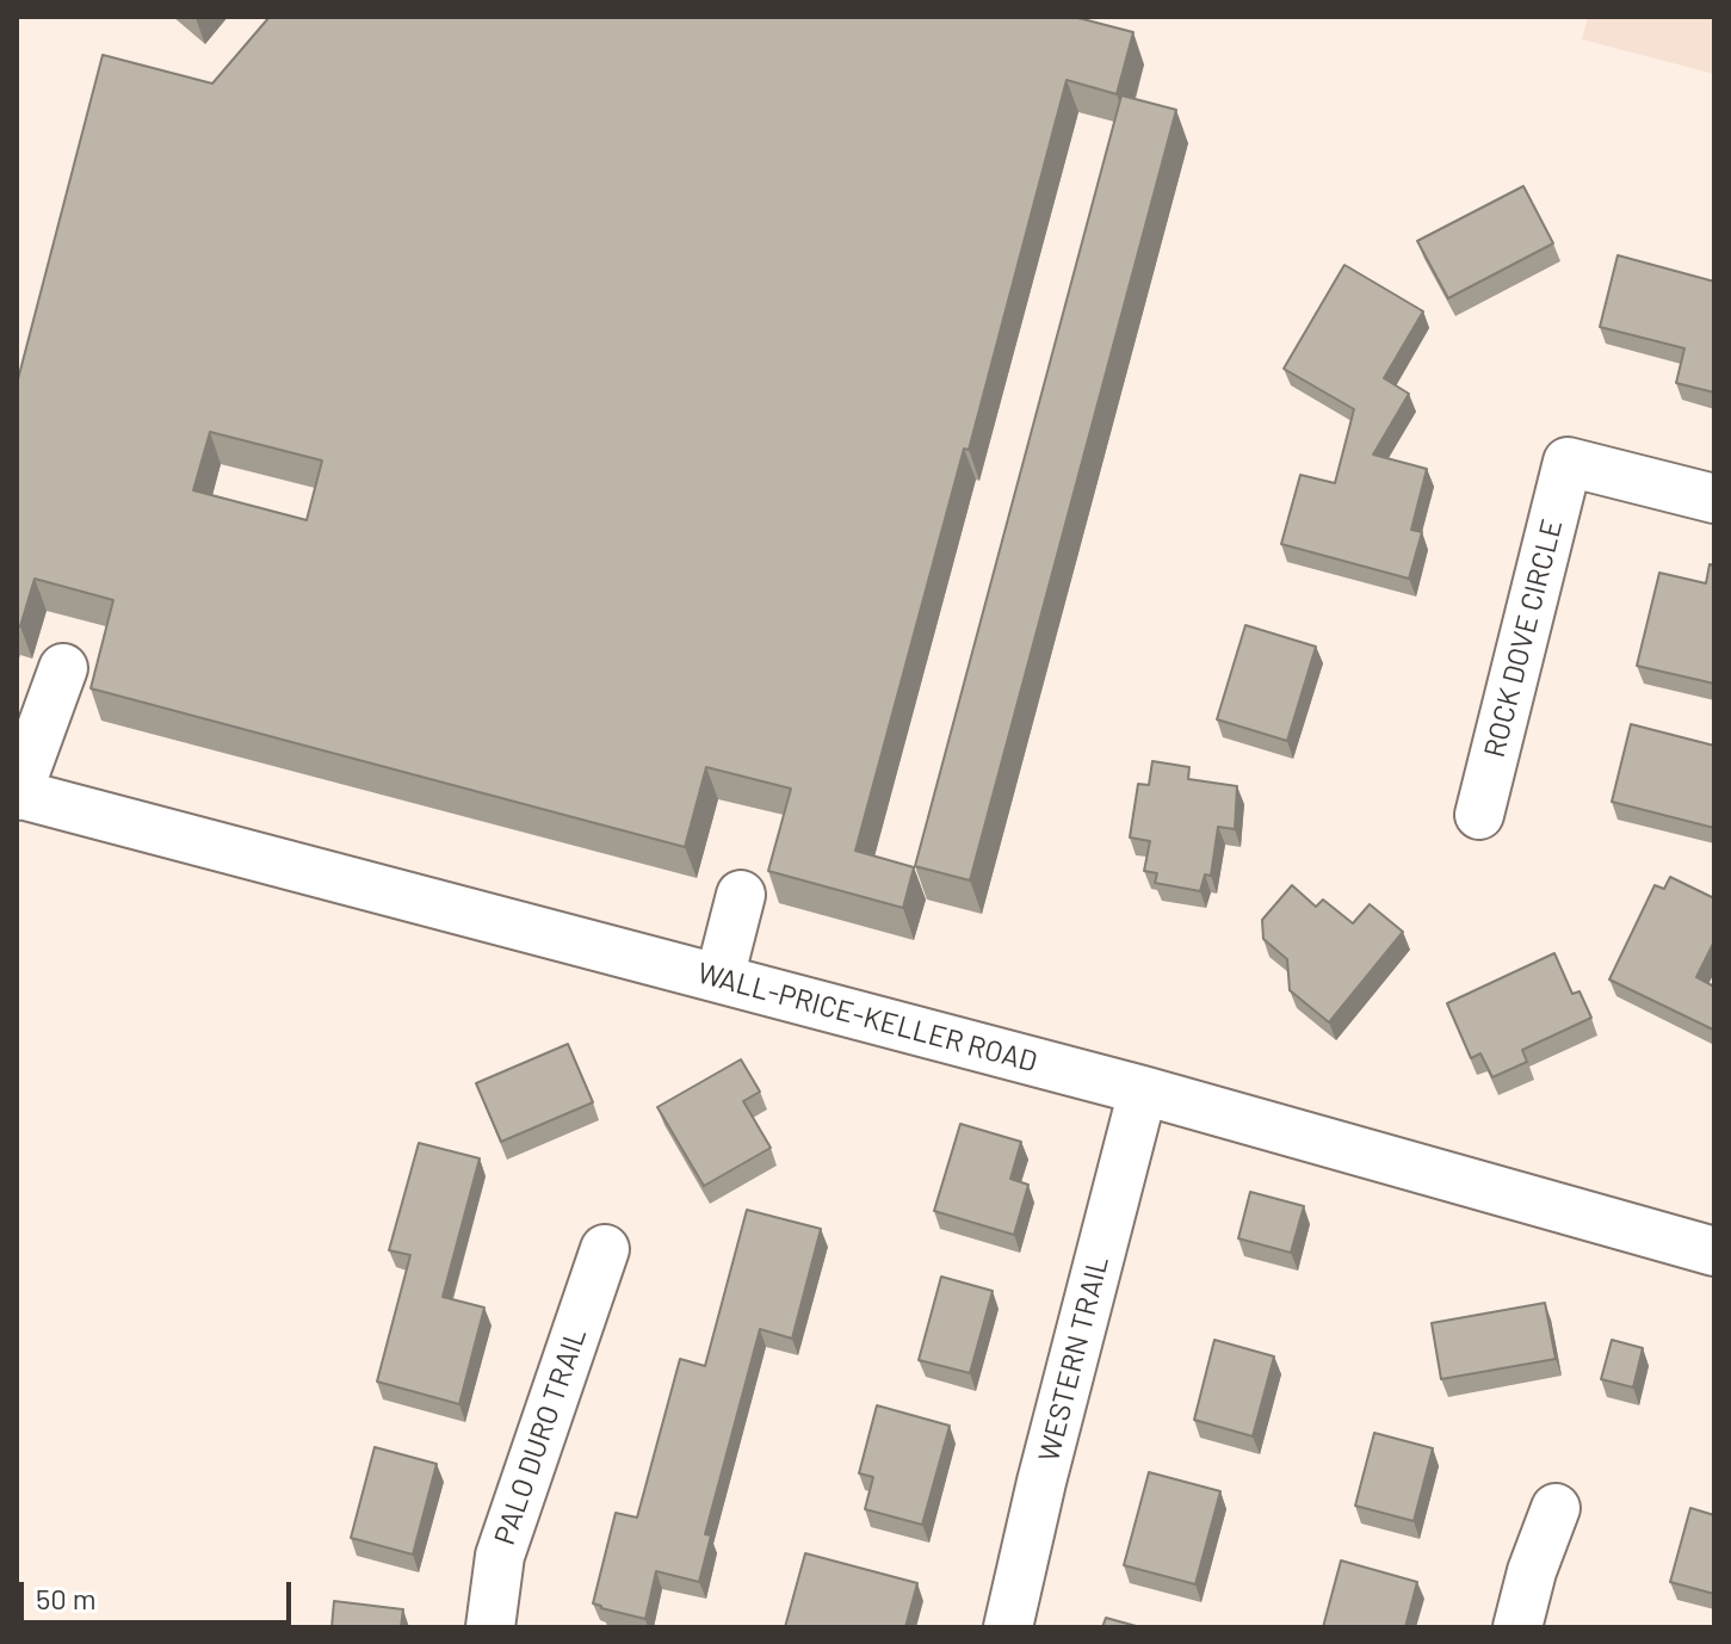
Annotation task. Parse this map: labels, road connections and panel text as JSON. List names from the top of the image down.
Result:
{
  "streets": {
    "street": [
      "ROCK DOVE CIRCLE",
      "WALL-PRICE-KELLER ROAD",
      "WESTERN TRAIL",
      "PALO DURO TRAIL"
    ]
  },
  "crossings": [
    ["WALL-PRICE-KELLER ROAD", "WESTERN TRAIL"]
  ],
  "scale_bar": "50 m"
}
